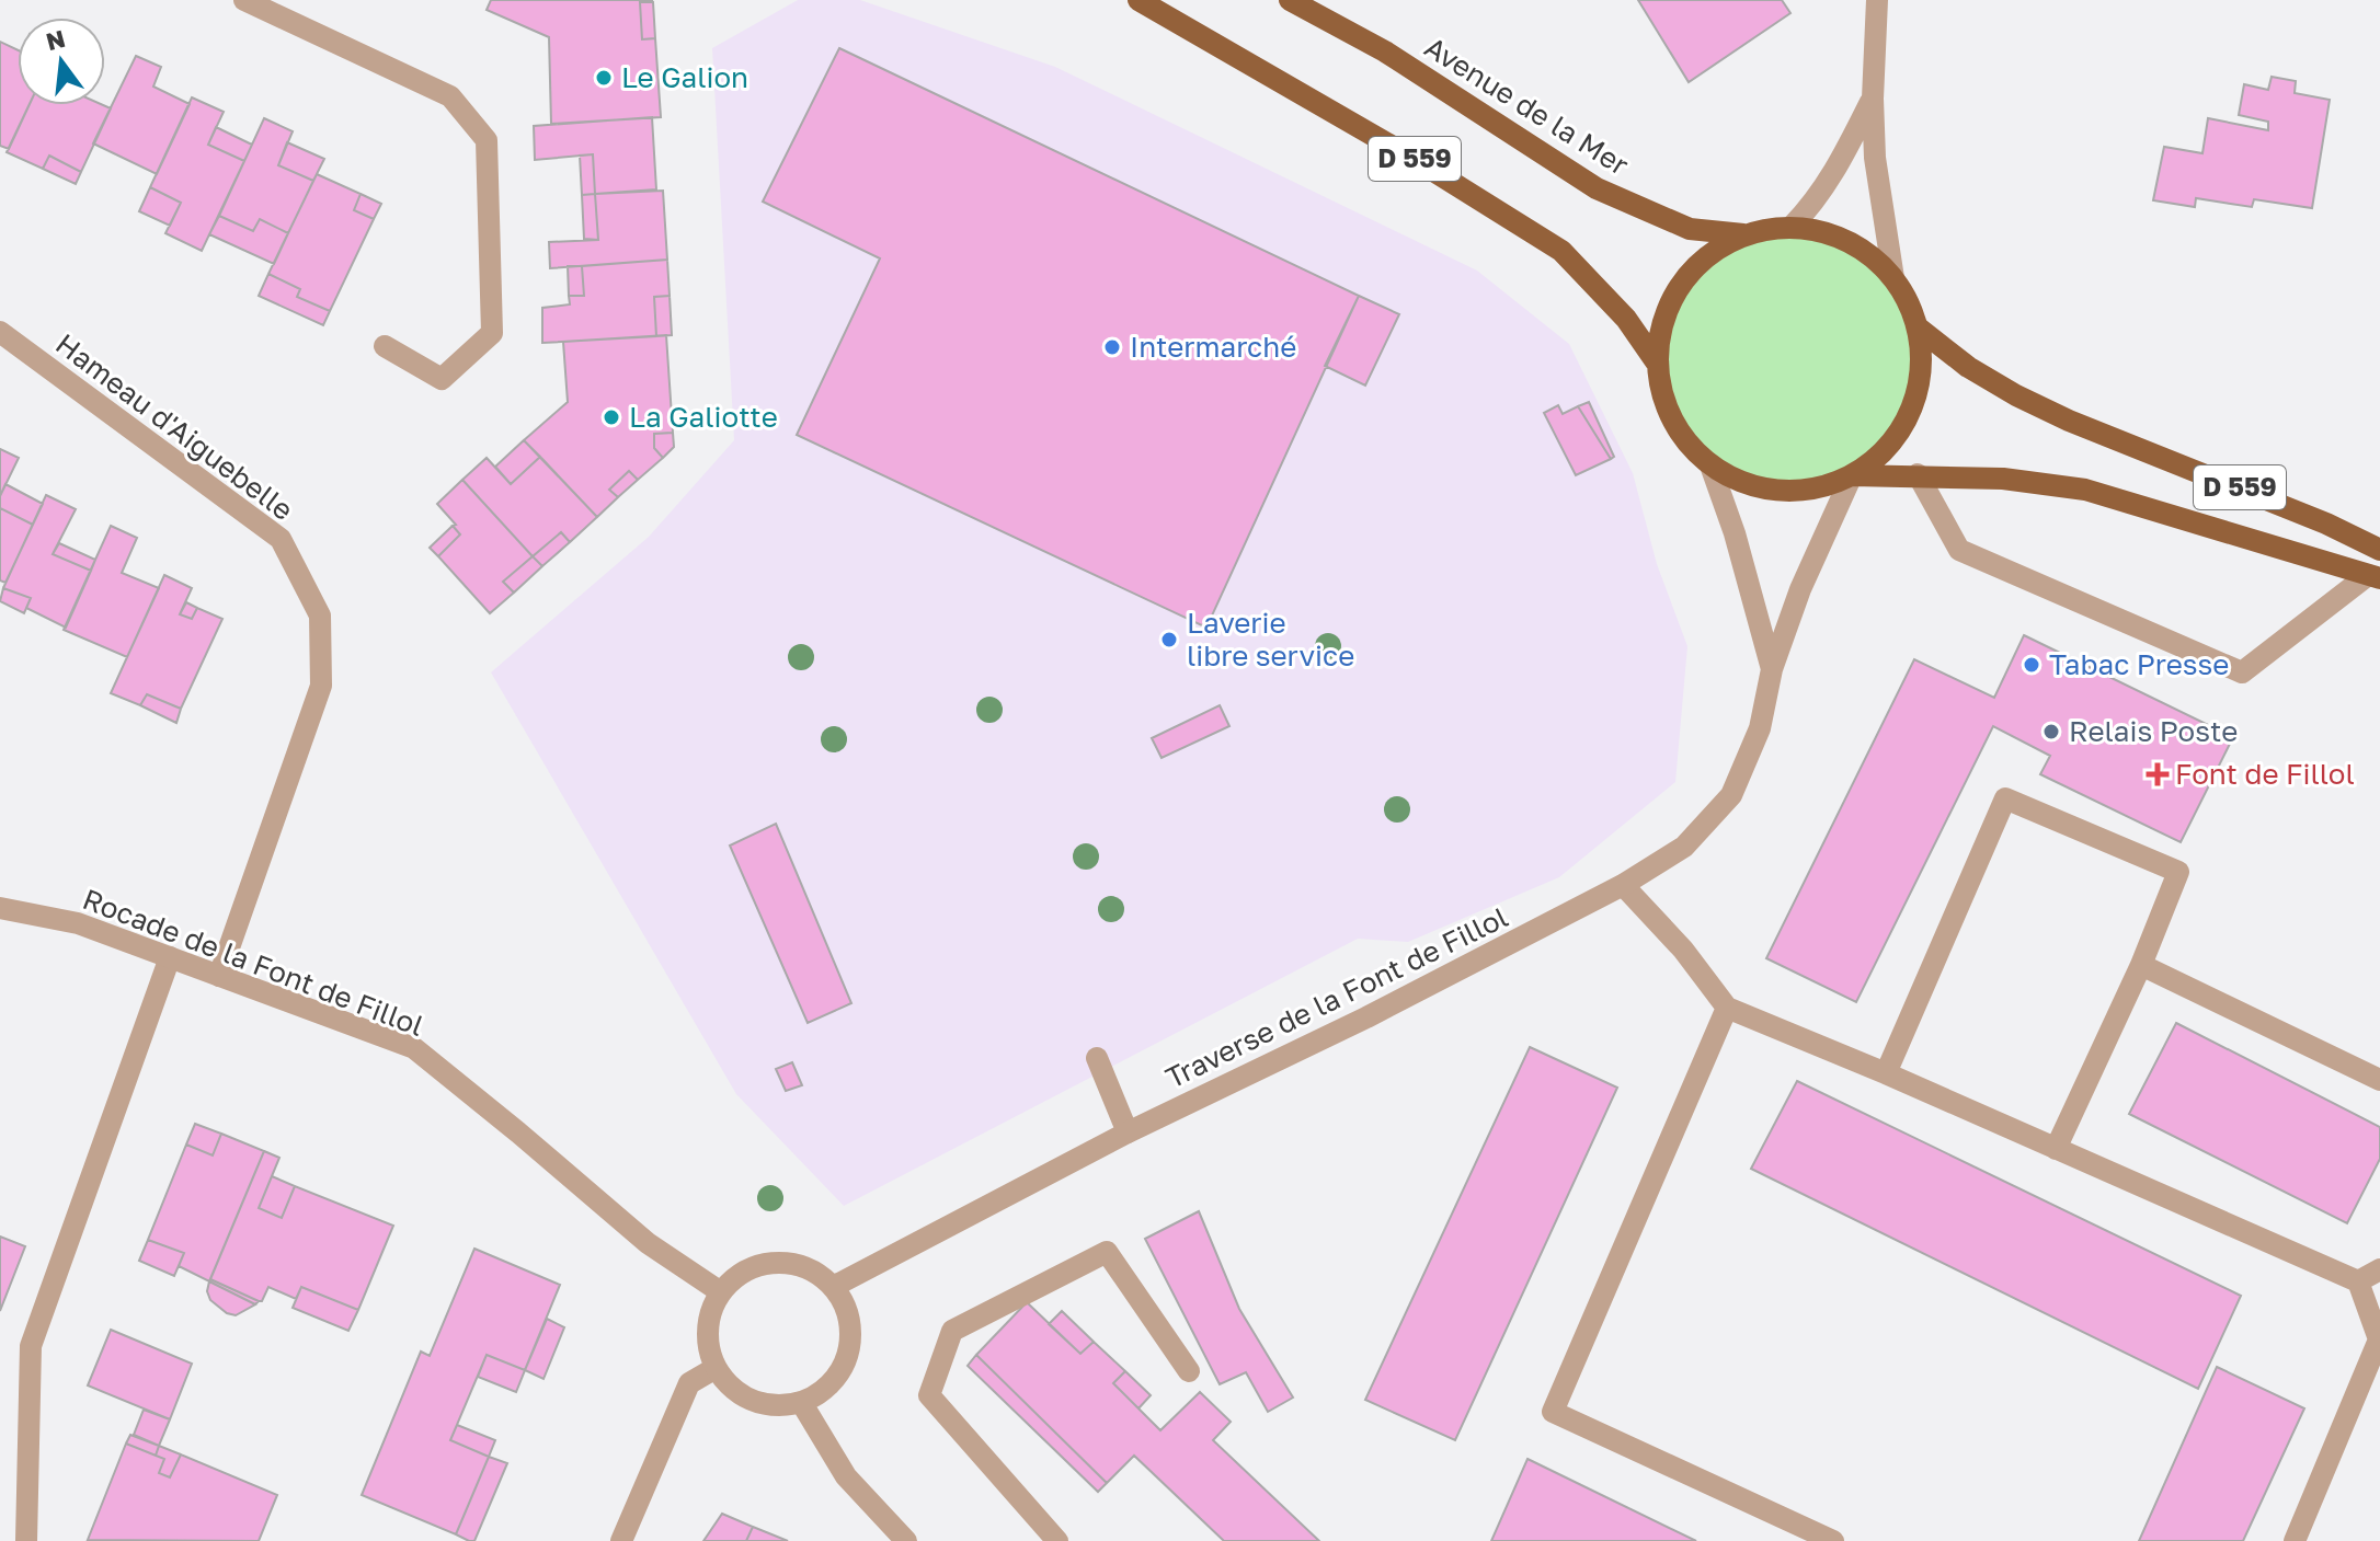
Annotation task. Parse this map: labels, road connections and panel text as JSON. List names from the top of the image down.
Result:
{
  "streets": {
    "main road": ["Avenue de la Mer", "D 559"],
    "street": ["Hameau d'Aiguebelle", "Rocade de la Font de Fillol", "Traverse de la Font de Fillol"]
  },
  "crossings": [
    ["Avenue de la Mer", "D 559"],
    ["Avenue de la Mer", "Traverse de la Font de Fillol"],
    ["D 559", "Traverse de la Font de Fillol"],
    ["Hameau d'Aiguebelle", "Rocade de la Font de Fillol"],
    ["Rocade de la Font de Fillol", "Traverse de la Font de Fillol"]
  ],
  "places": {
    "other": [
      "Le Galion",
      "Intermarché",
      "La Galiotte",
      "Laverie libre service",
      "Tabac Presse",
      "Relais Poste"
    ],
    "health": ["Font de Fillol"]
  },
  "north": "top"
}
